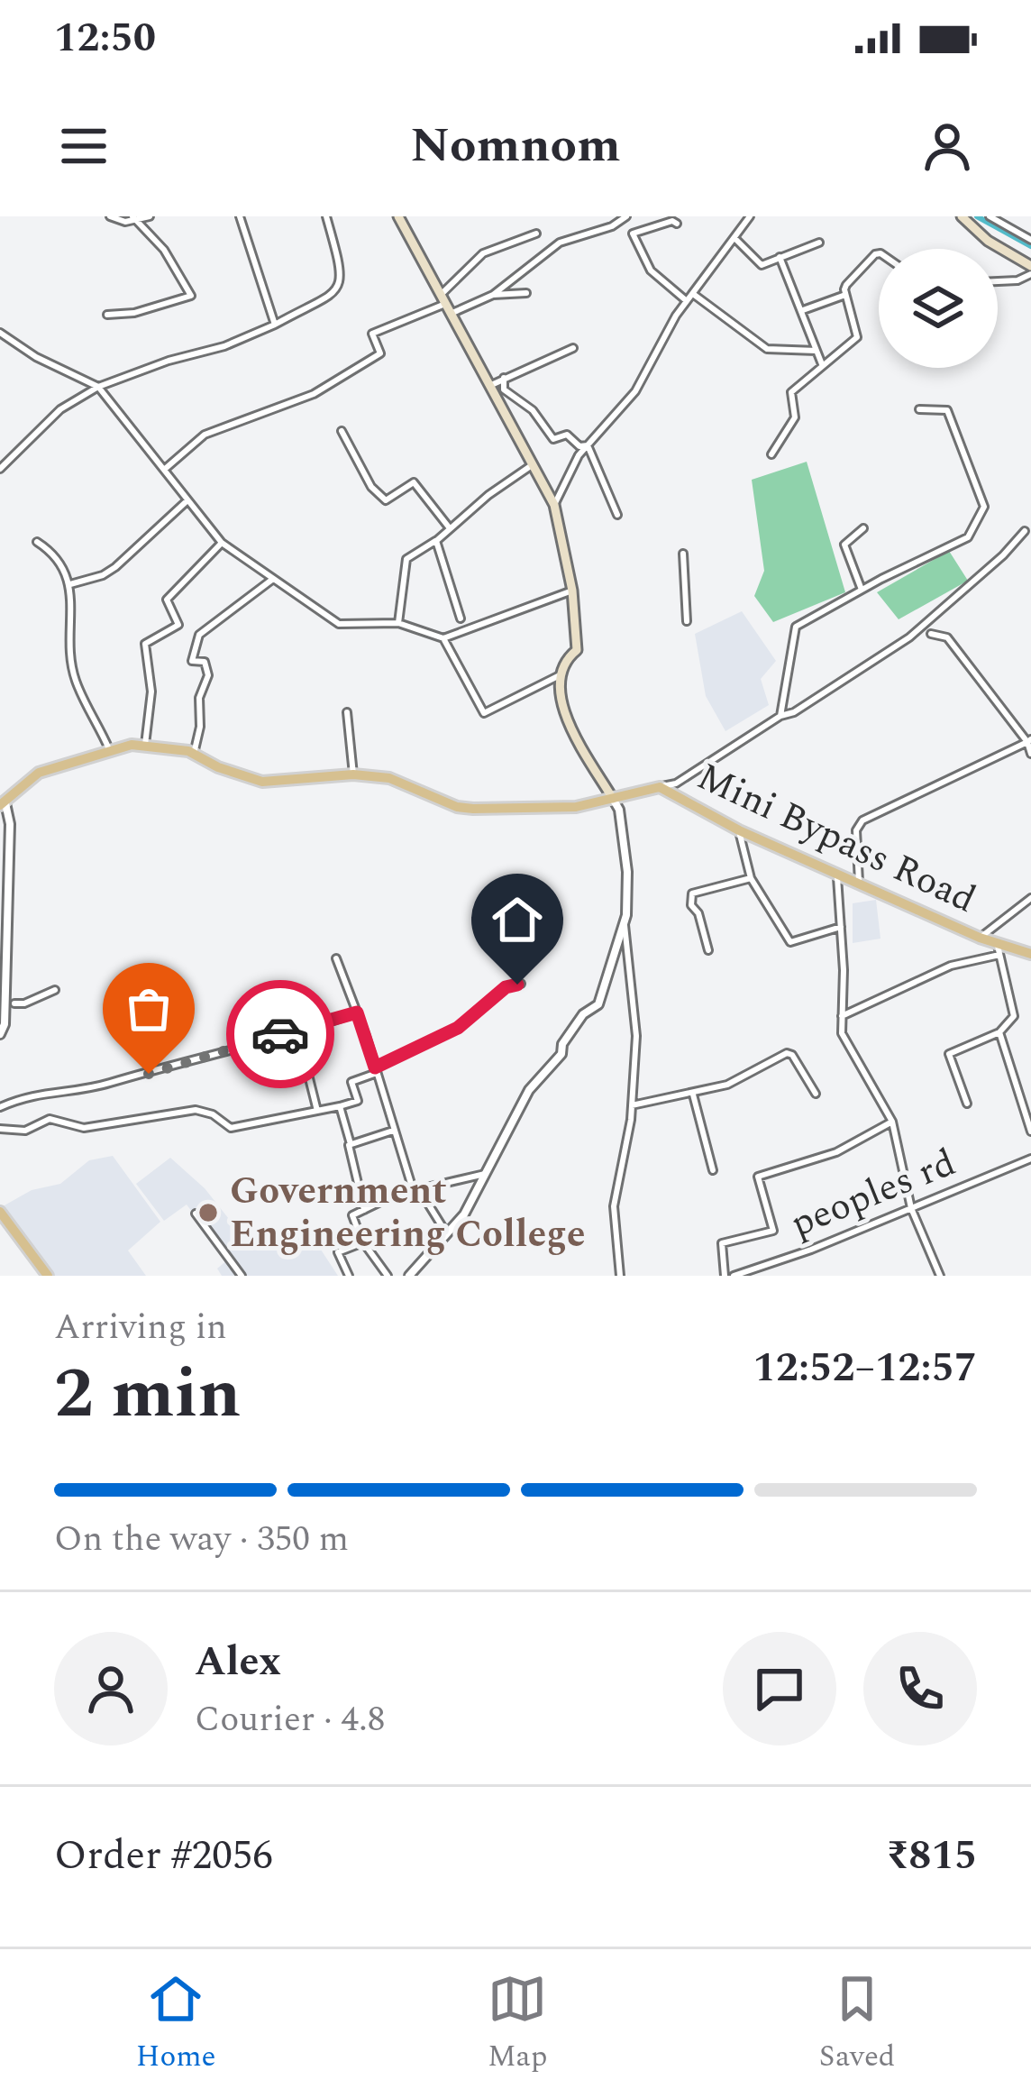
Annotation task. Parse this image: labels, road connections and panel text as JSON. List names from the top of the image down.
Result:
{
  "streets": {
    "main road": ["Mini Bypass Road"],
    "street": ["peoples rd"]
  },
  "places": ["Government Engineering College"],
  "page": {
    "status": "12:50",
    "header": "Nomnom",
    "heading": ["2 min", "Arriving in", "12:52–12:57"],
    "panel": [
      "Alex",
      "Courier · 4.8",
      "Order #2056",
      "₹815"
    ],
    "bar": "On the way · 350 m",
    "tabs": ["Home", "Map", "Saved"]
  }
}
